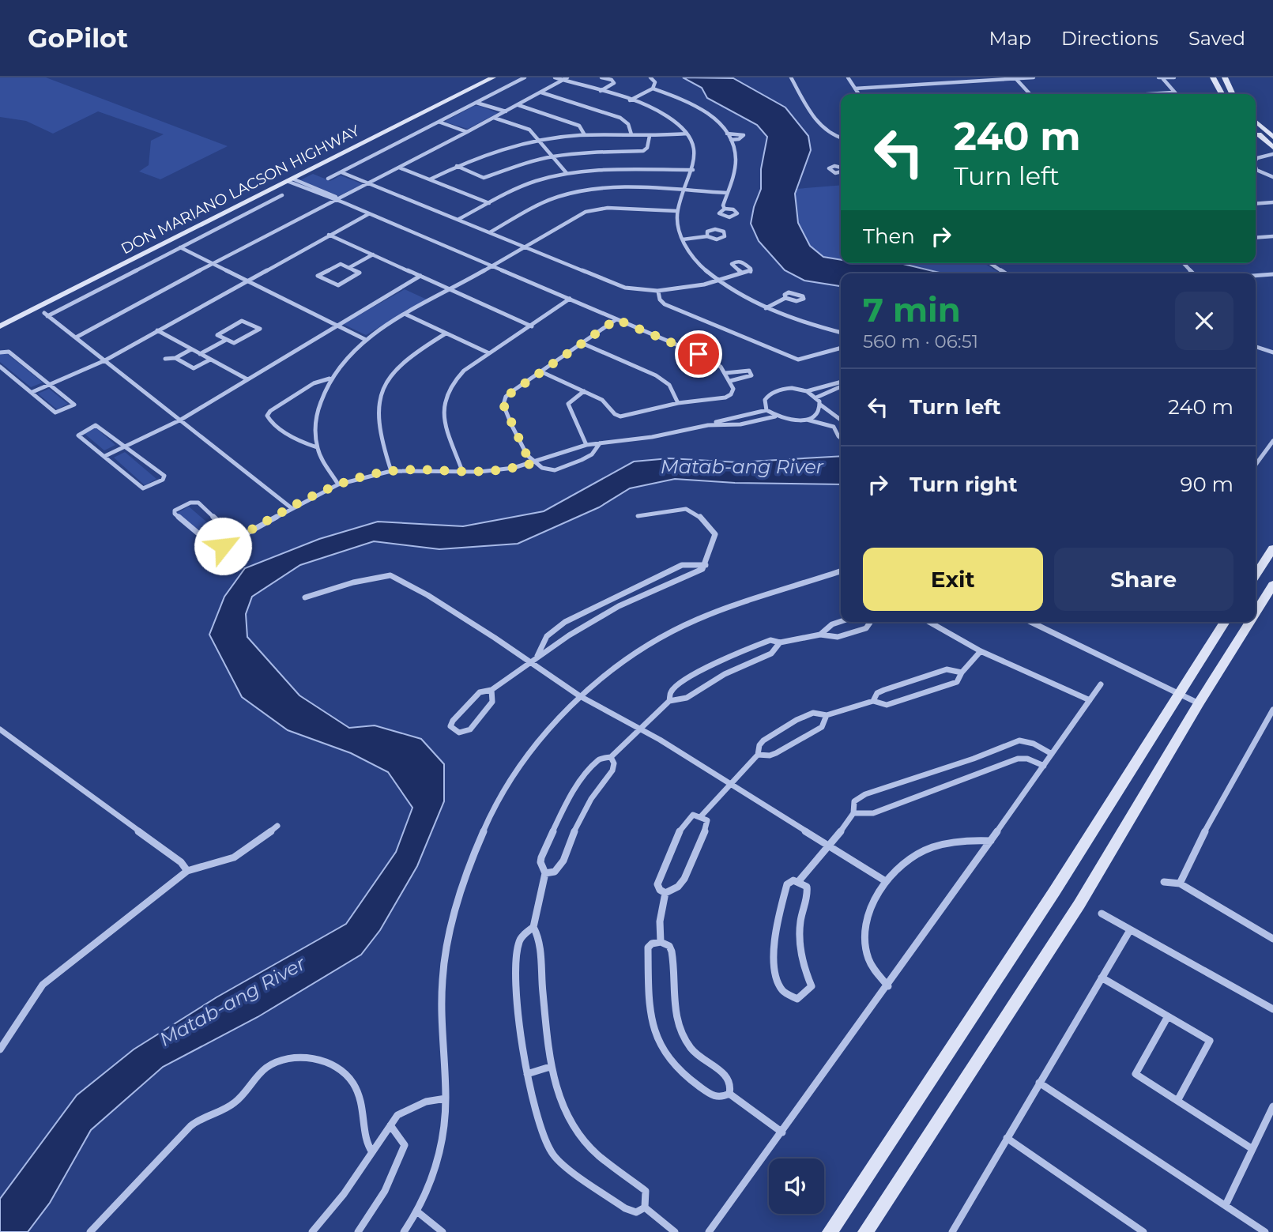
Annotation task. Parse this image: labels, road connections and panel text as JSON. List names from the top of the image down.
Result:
{
  "streets": {
    "street": ["DON MARIANO LACSON HIGHWAY"]
  },
  "water": ["Matab-ang River"],
  "page": {
    "header": "GoPilot",
    "nav": ["Map", "Directions", "Saved"],
    "turn": ["240 m", "Turn left"],
    "then": "Then",
    "heading": ["7 min", "560 m · 06:51"],
    "list": [
      {
        "name": "Turn left",
        "value": "240 m"
      },
      {
        "name": "Turn right",
        "value": "90 m"
      }
    ],
    "buttons": ["Exit", "Share"]
  }
}
